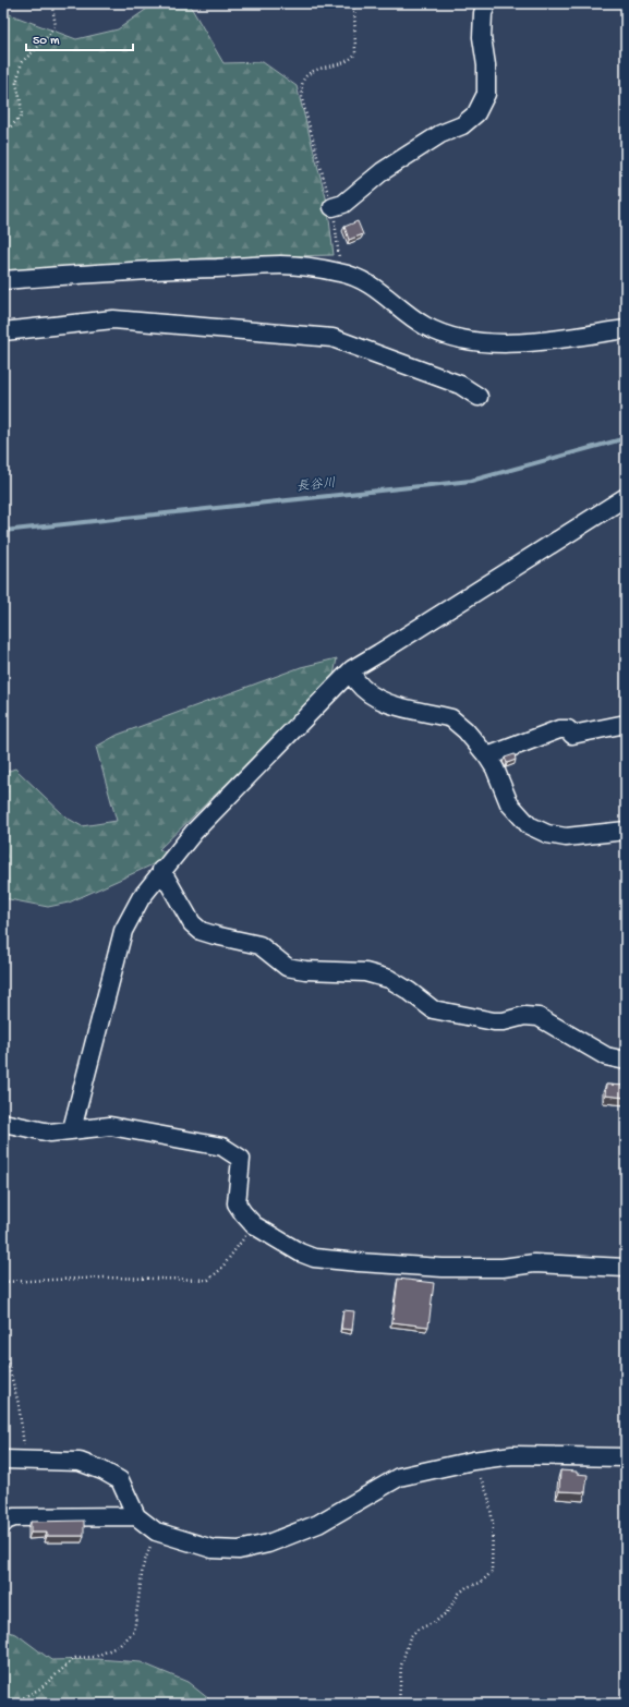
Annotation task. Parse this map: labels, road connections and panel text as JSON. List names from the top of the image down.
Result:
{
  "water": ["長谷川"],
  "scale_bar": "50 m"
}
